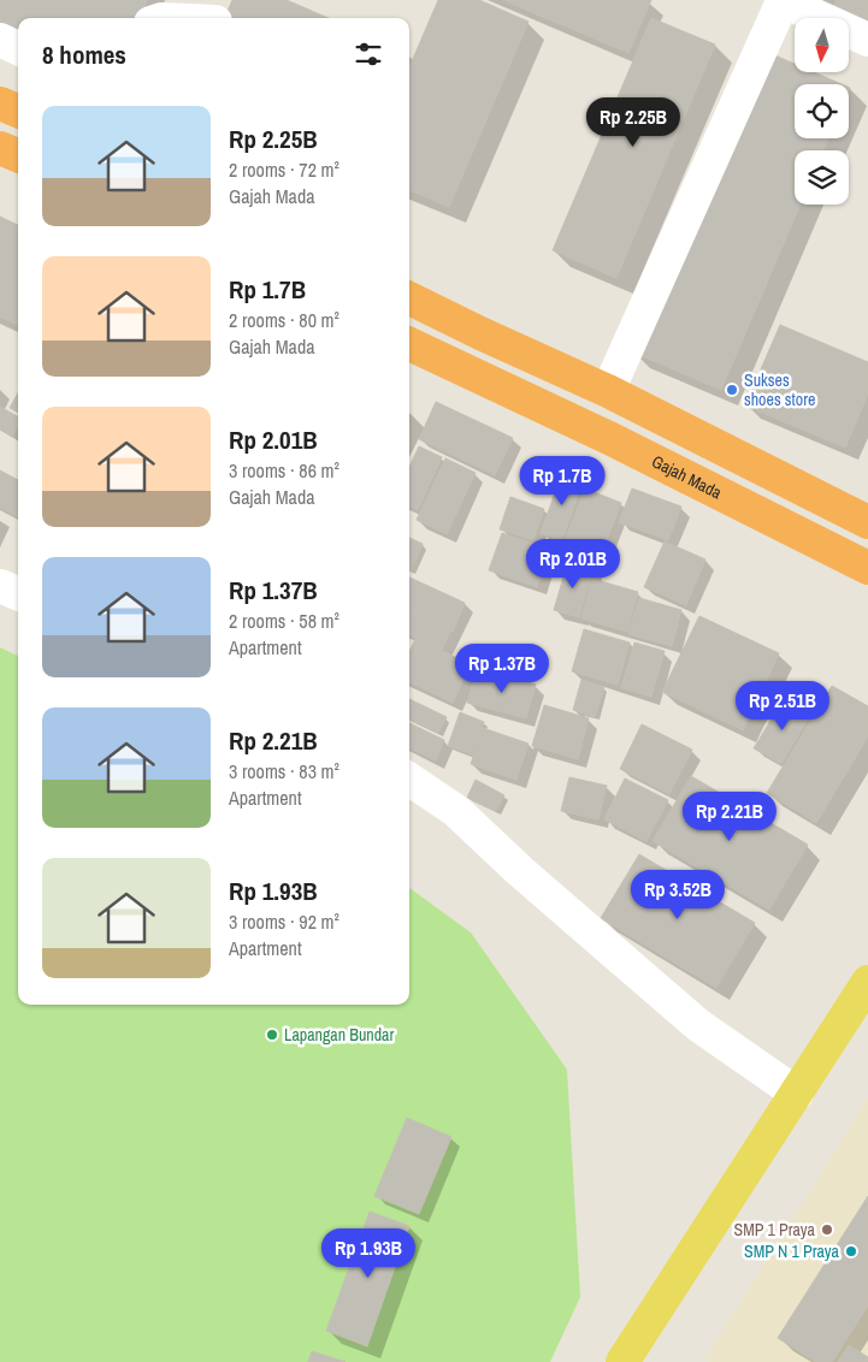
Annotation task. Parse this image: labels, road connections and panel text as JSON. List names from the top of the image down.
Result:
{
  "streets": {
    "highway": ["Gajah Mada"]
  },
  "places": [
    "Sukses shoes store",
    "Lapangan Bundar",
    "SMP 1 Praya",
    "SMP N 1 Praya"
  ],
  "north": "bottom",
  "page": {
    "heading": "8 homes",
    "list": [
      {
        "name": "Rp 2.25B",
        "note": "2 rooms · 72 m² · Gajah Mada"
      },
      {
        "name": "Rp 1.7B",
        "note": "2 rooms · 80 m² · Gajah Mada"
      },
      {
        "name": "Rp 2.01B",
        "note": "3 rooms · 86 m² · Gajah Mada"
      },
      {
        "name": "Rp 1.37B",
        "note": "2 rooms · 58 m² · Apartment"
      },
      {
        "name": "Rp 2.21B",
        "note": "3 rooms · 83 m² · Apartment"
      },
      {
        "name": "Rp 1.93B",
        "note": "3 rooms · 92 m² · Apartment"
      }
    ],
    "price": [
      "Rp 2.25B",
      "Rp 1.7B",
      "Rp 2.01B",
      "Rp 1.37B",
      "Rp 2.51B",
      "Rp 2.21B",
      "Rp 3.52B",
      "Rp 1.93B"
    ]
  }
}
